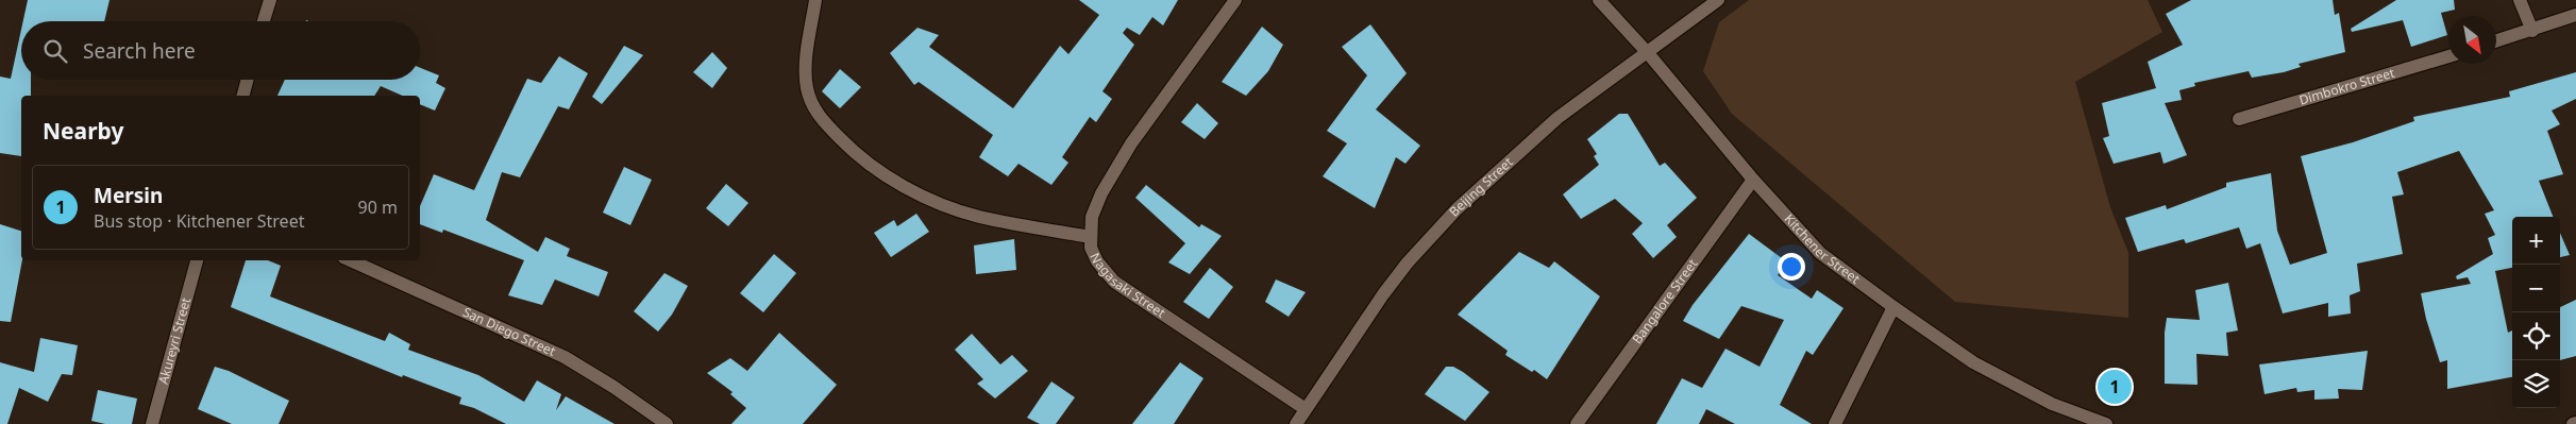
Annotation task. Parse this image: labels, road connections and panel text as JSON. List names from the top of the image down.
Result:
{
  "streets": {
    "street": [
      "Dimbokro Street",
      "Beijing Street",
      "Kitchener Street",
      "Nagasaki Street",
      "Bangalore Street",
      "San Diego Street",
      "Akureyri Street"
    ]
  },
  "crossings": [
    ["Beijing Street", "Kitchener Street"],
    ["Beijing Street", "Nagasaki Street"],
    ["Kitchener Street", "Bangalore Street"]
  ],
  "north": "bottom right",
  "page": {
    "search": "Search here",
    "heading": "Nearby",
    "list": [
      {
        "mark": "1",
        "name": "Mersin",
        "note": "Bus stop · Kitchener Street",
        "value": "90 m"
      }
    ],
    "map_buttons": ["+", "−"],
    "pins": "1"
  }
}
